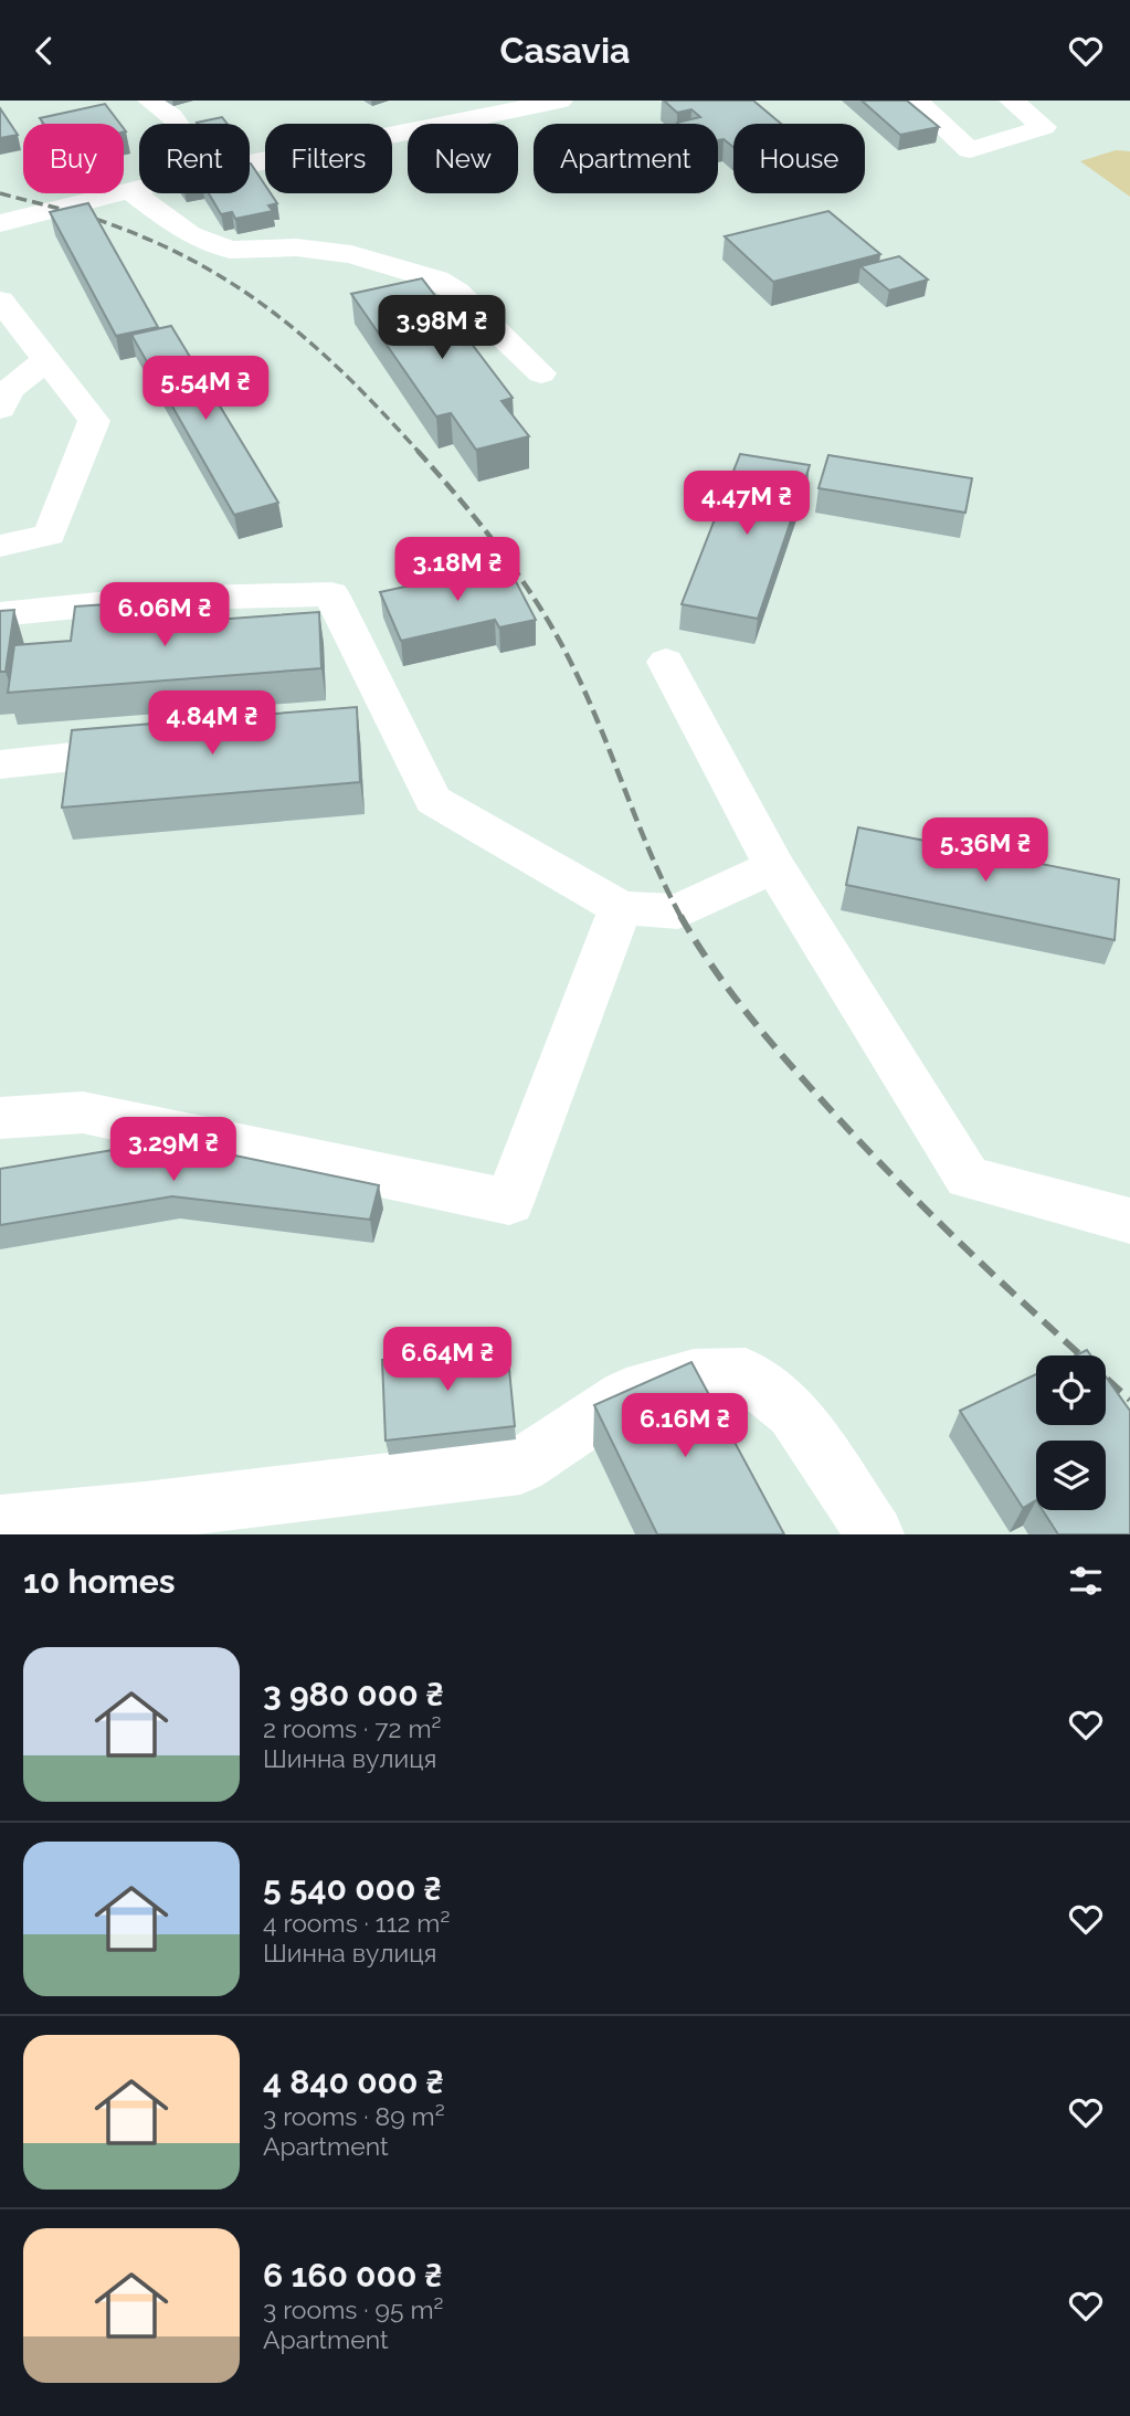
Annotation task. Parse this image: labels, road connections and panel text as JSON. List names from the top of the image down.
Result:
{
  "page": {
    "header": "Casavia",
    "chip": [
      "Buy",
      "Rent",
      "Filters",
      "New",
      "Apartment",
      "House"
    ],
    "price": [
      "3.98M ₴",
      "5.54M ₴",
      "4.47M ₴",
      "3.18M ₴",
      "6.06M ₴",
      "4.84M ₴",
      "5.36M ₴",
      "3.29M ₴",
      "6.64M ₴",
      "6.16M ₴"
    ],
    "heading": "10 homes",
    "list": [
      {
        "name": "3 980 000 ₴",
        "note": "2 rooms · 72 m² · Шинна вулиця"
      },
      {
        "name": "5 540 000 ₴",
        "note": "4 rooms · 112 m² · Шинна вулиця"
      },
      {
        "name": "4 840 000 ₴",
        "note": "3 rooms · 89 m² · Apartment"
      },
      {
        "name": "6 160 000 ₴",
        "note": "3 rooms · 95 m² · Apartment"
      }
    ]
  }
}
